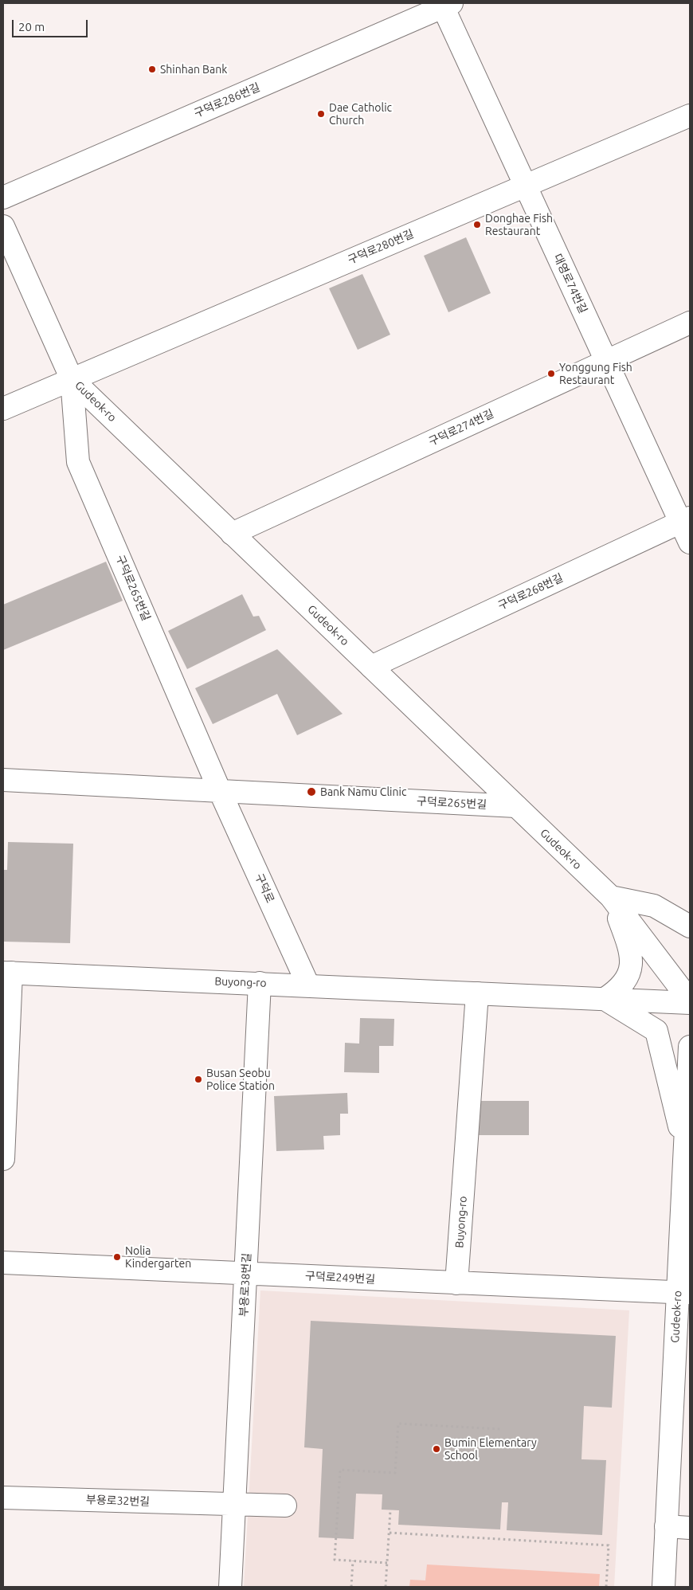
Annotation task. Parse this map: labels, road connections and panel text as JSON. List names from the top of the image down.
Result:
{
  "streets": {
    "street": [
      "구덕로286번길",
      "구덕로280번길",
      "대영로74번길",
      "Gudeok-ro",
      "구덕로274번길",
      "구덕로265번길",
      "구덕로268번길",
      "구덕로",
      "Buyong-ro",
      "구덕로249번길",
      "부용로38번길",
      "부용로32번길"
    ]
  },
  "crossings": [
    ["구덕로286번길", "대영로74번길"],
    ["구덕로280번길", "대영로74번길"],
    ["구덕로280번길", "Gudeok-ro"],
    ["구덕로280번길", "구덕로265번길"],
    ["대영로74번길", "구덕로274번길"],
    ["대영로74번길", "구덕로268번길"],
    ["Gudeok-ro", "구덕로274번길"],
    ["Gudeok-ro", "구덕로265번길"],
    ["Gudeok-ro", "구덕로268번길"],
    ["Gudeok-ro", "Buyong-ro"],
    ["Gudeok-ro", "구덕로249번길"],
    ["구덕로265번길", "구덕로"],
    ["구덕로", "Buyong-ro"],
    ["Buyong-ro", "구덕로249번길"],
    ["Buyong-ro", "부용로38번길"],
    ["구덕로249번길", "부용로38번길"],
    ["부용로38번길", "부용로32번길"]
  ],
  "places": [
    "Shinhan Bank",
    "Dae Catholic Church",
    "Donghae Fish Restaurant",
    "Yonggung Fish Restaurant",
    "Bank Namu Clinic",
    "Busan Seobu Police Station",
    "Nolia Kindergarten",
    "Bumin Elementary School"
  ],
  "scale_bar": "20 m"
}
